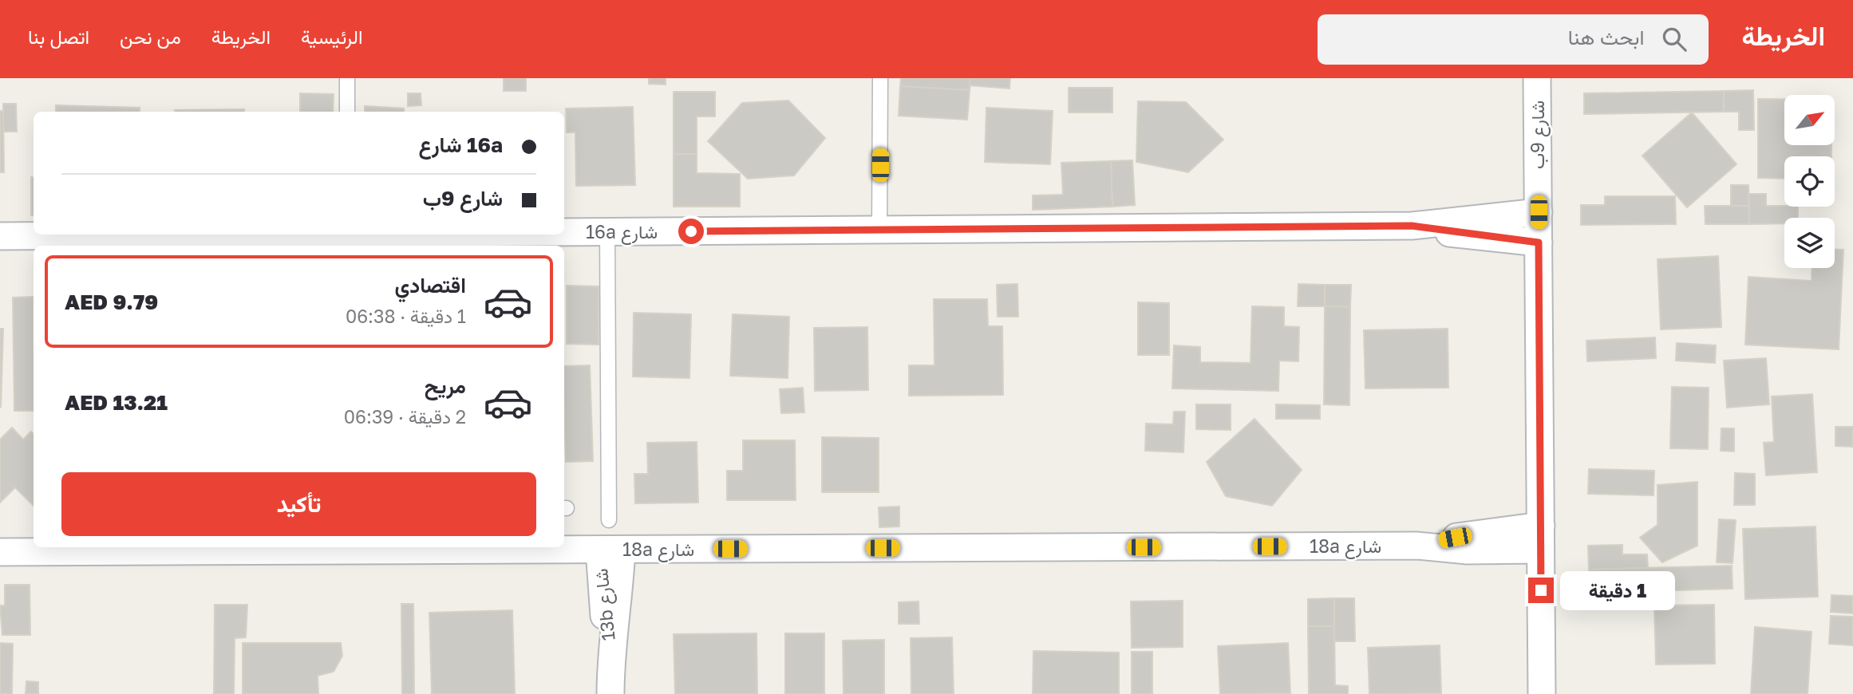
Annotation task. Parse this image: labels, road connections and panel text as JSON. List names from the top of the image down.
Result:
{
  "streets": {
    "street": [
      "شارع 9ب",
      "16a شارع",
      "18a شارع",
      "13b شارع"
    ]
  },
  "crossings": [
    ["شارع 9ب", "16a شارع"],
    ["شارع 9ب", "18a شارع"],
    ["18a شارع", "13b شارع"]
  ],
  "north": "top right",
  "page": {
    "header": "الخريطة",
    "search": "ابحث هنا",
    "nav": [
      "الرئيسية",
      "الخريطة",
      "من نحن",
      "اتصل بنا"
    ],
    "banner": ["16a شارع", "شارع 9ب"],
    "list": [
      {
        "name": "اقتصادي",
        "note": "1 دقيقة · 06:38",
        "value": "AED 9.79"
      },
      {
        "name": "مريح",
        "note": "2 دقيقة · 06:39",
        "value": "AED 13.21"
      }
    ],
    "buttons": "تأكيد",
    "bubble": "1 دقيقة"
  }
}
